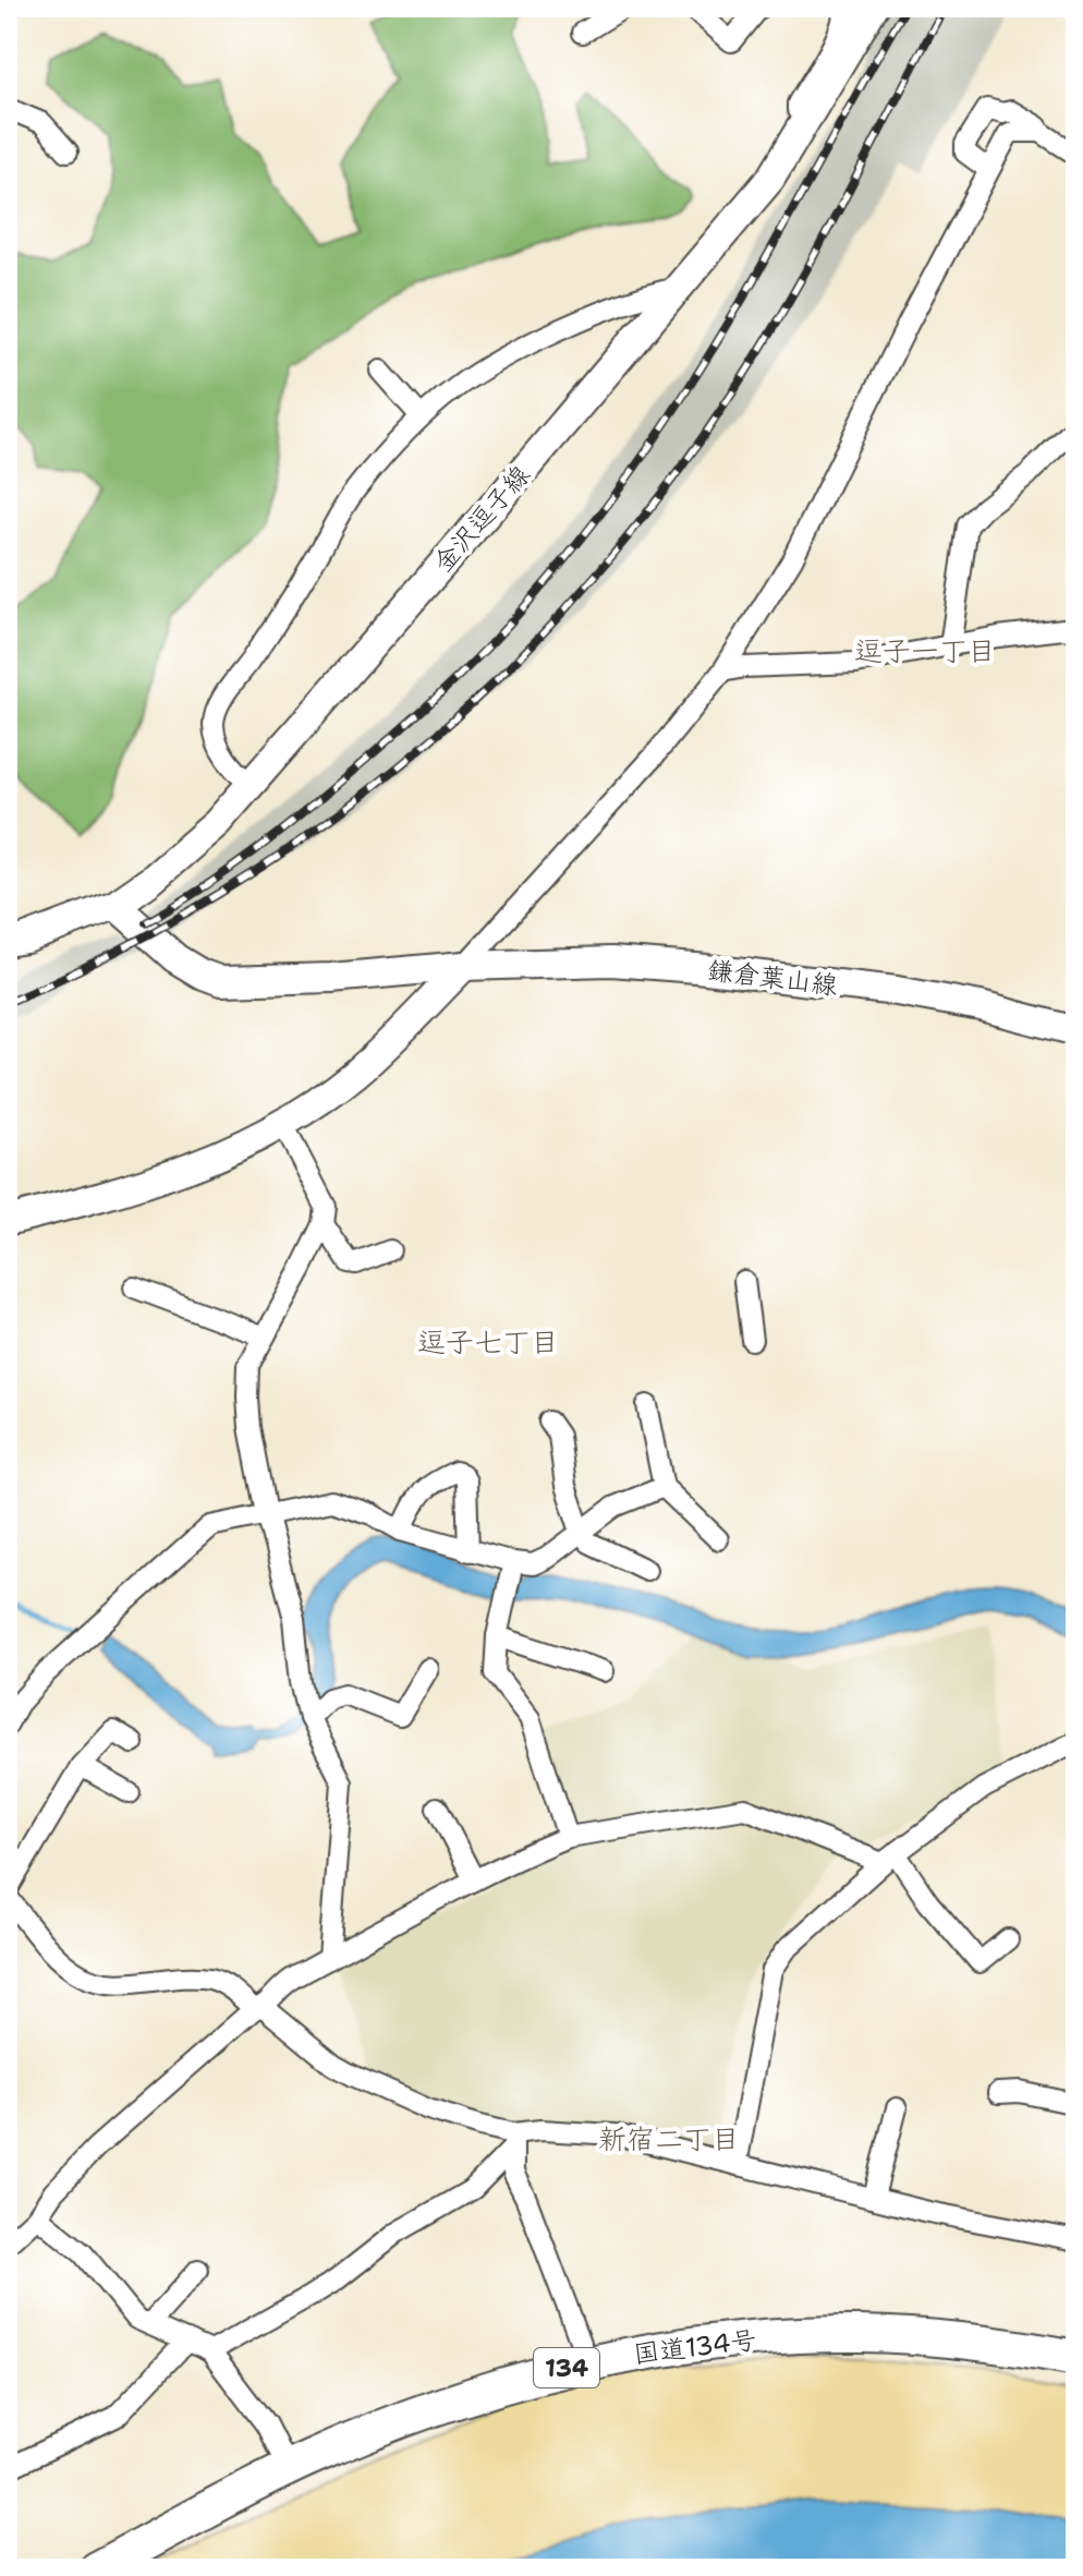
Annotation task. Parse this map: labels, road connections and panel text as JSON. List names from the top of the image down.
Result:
{
  "streets": {
    "highway": ["国道134号", "134"],
    "main road": ["金沢逗子線", "鎌倉葉山線"]
  },
  "crossings": [
    ["金沢逗子線", "鎌倉葉山線"]
  ],
  "districts": ["逗子一丁目", "逗子七丁目", "新宿二丁目"]
}
